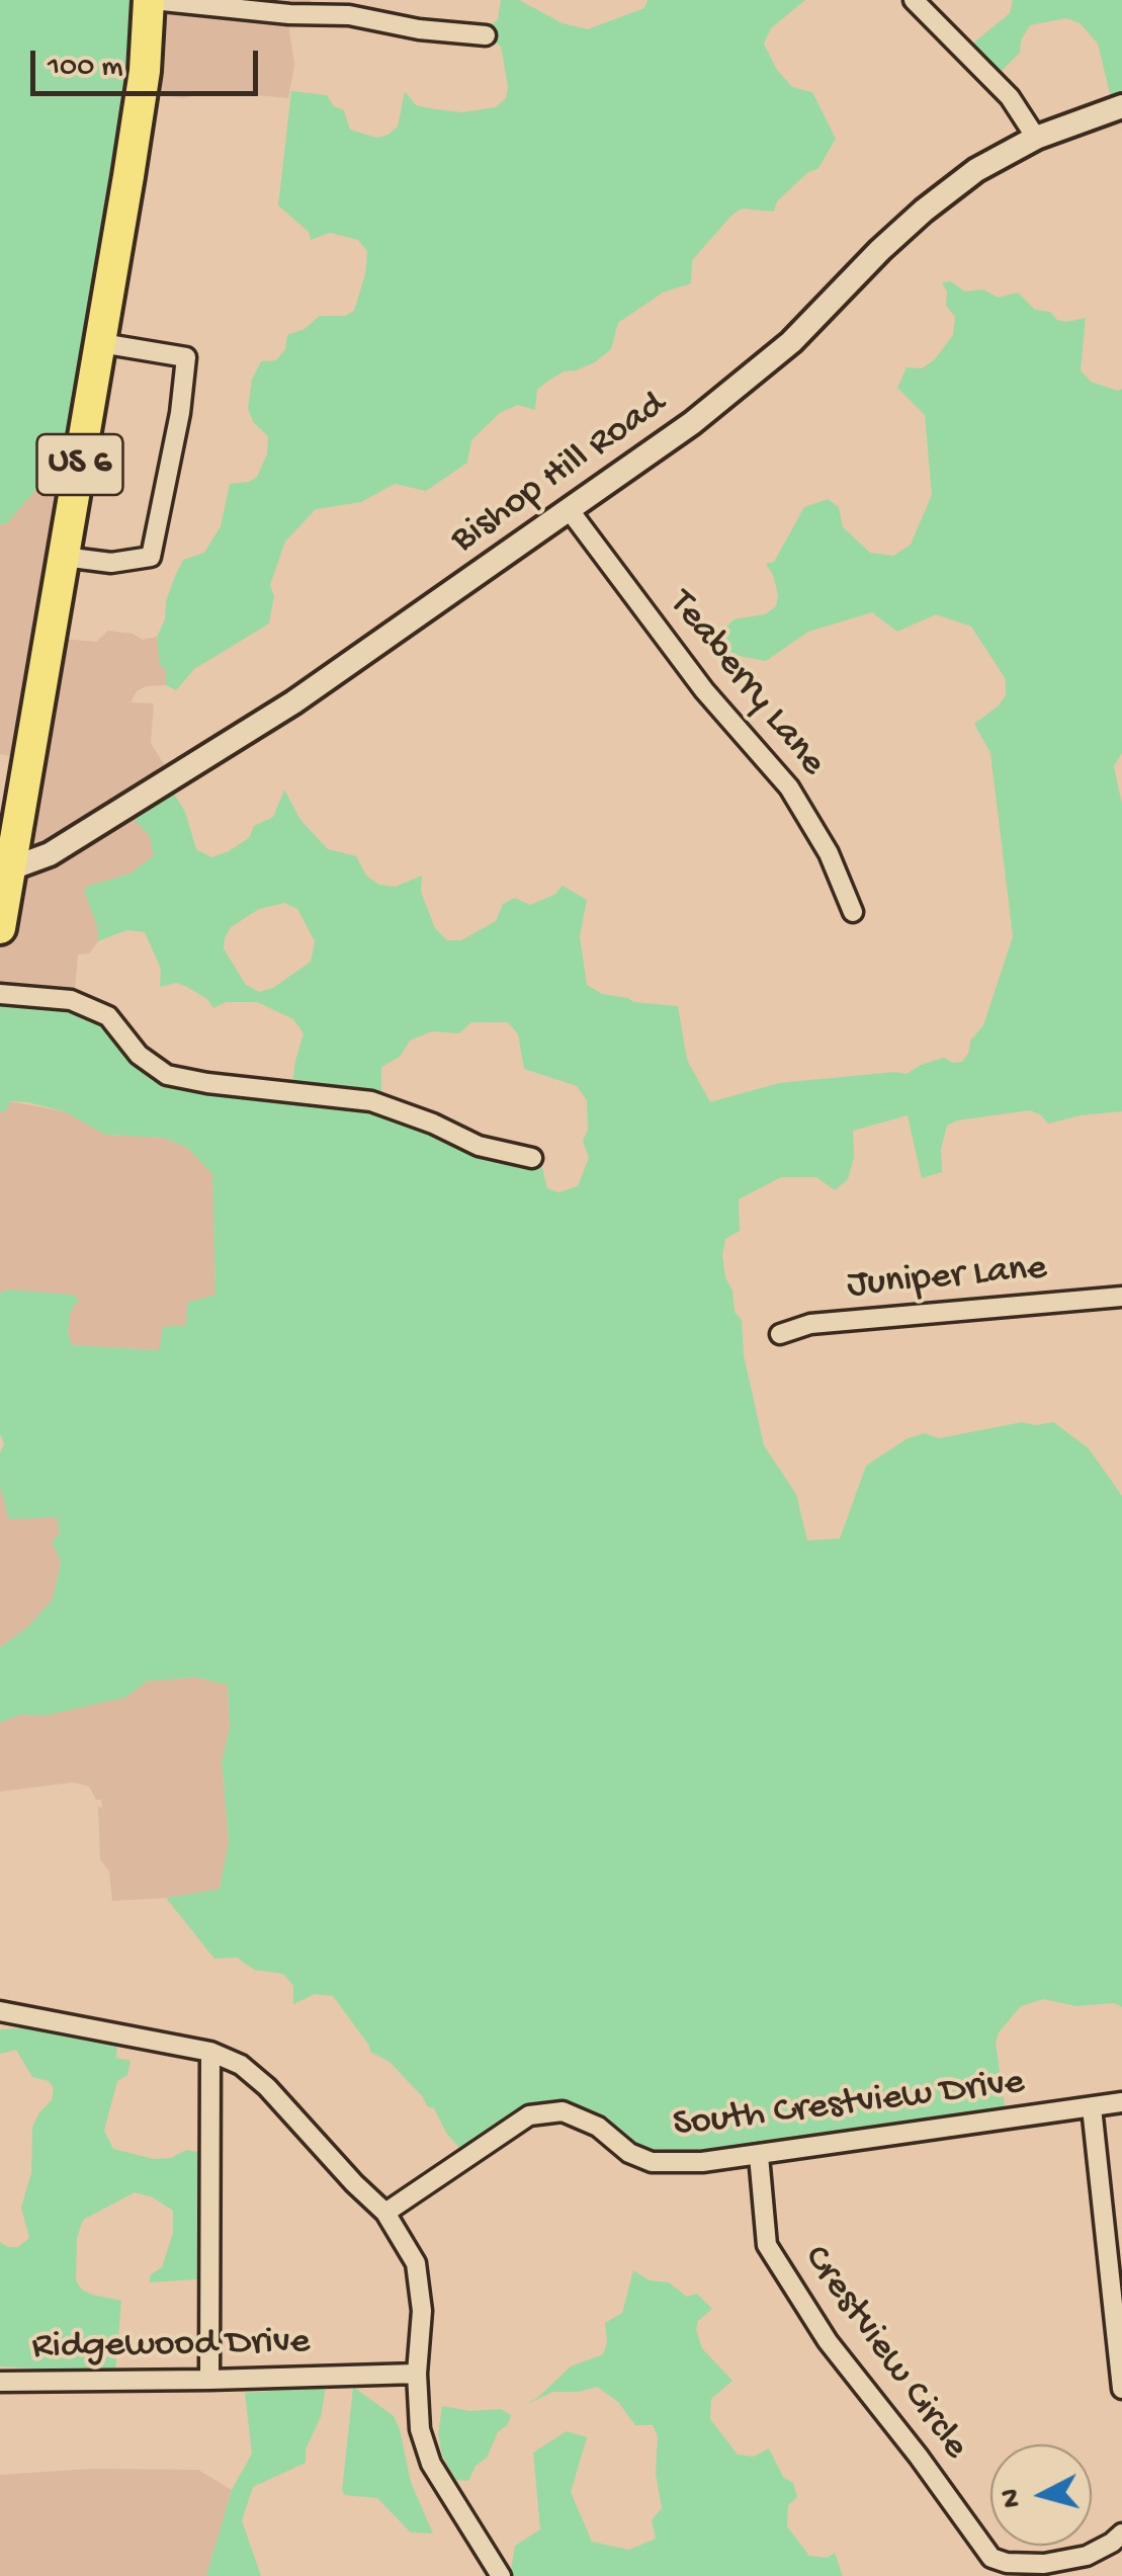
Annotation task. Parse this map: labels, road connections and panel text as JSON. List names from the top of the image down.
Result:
{
  "streets": {
    "highway": ["US 6"],
    "street": [
      "Bishop Hill Road",
      "Teaberry Lane",
      "Juniper Lane",
      "South Crestview Drive",
      "Ridgewood Drive",
      "Crestview Circle"
    ]
  },
  "crossings": [
    ["US 6", "Bishop Hill Road"],
    ["Bishop Hill Road", "Teaberry Lane"],
    ["South Crestview Drive", "Crestview Circle"]
  ],
  "scale_bar": "100 m",
  "north": "left"
}
